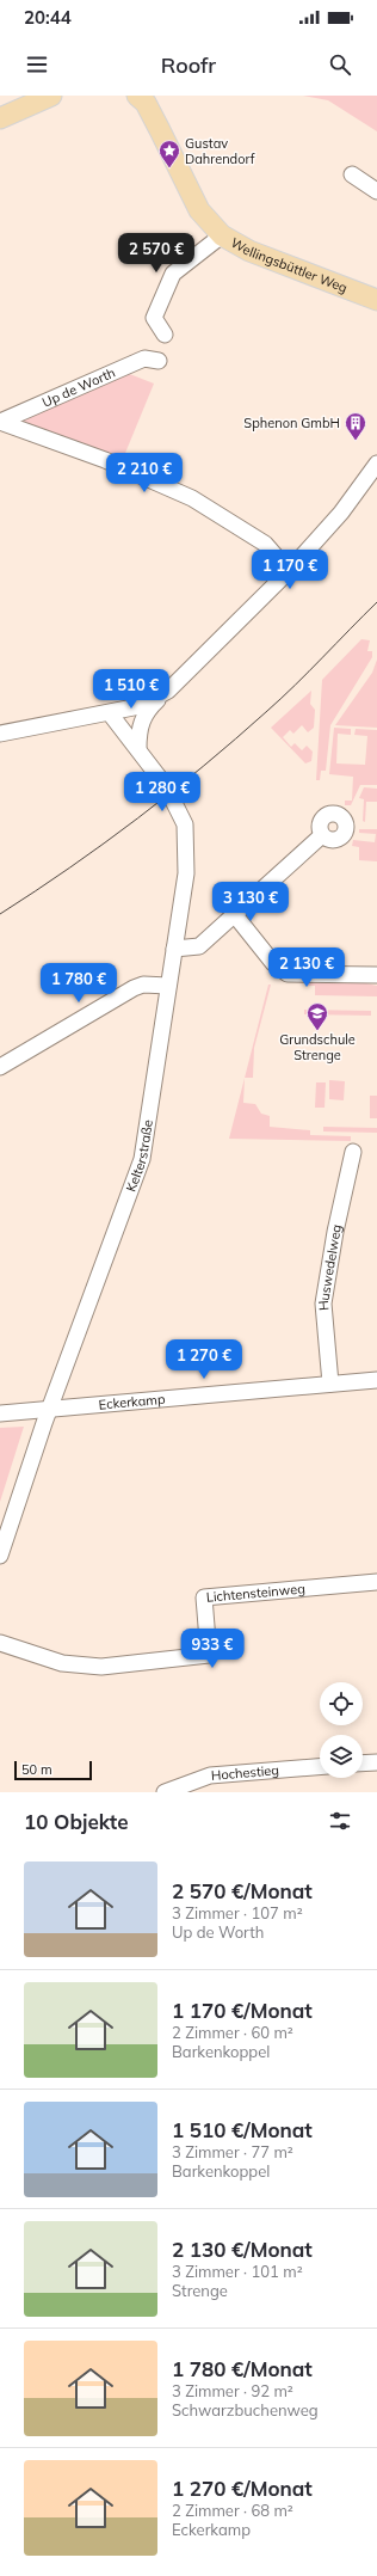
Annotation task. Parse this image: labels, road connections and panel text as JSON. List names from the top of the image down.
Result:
{
  "streets": {
    "main road": ["Wellingsbüttler Weg"],
    "street": [
      "Up de Worth",
      "Kelterstraße",
      "Huswedelweg",
      "Eckerkamp",
      "Lichtensteinweg",
      "Hochestieg"
    ]
  },
  "crossings": [
    ["Kelterstraße", "Eckerkamp"],
    ["Huswedelweg", "Eckerkamp"]
  ],
  "places": {
    "place": ["Gustav Dahrendorf"],
    "building": ["Sphenon GmbH"],
    "school or university": ["Grundschule Strenge"]
  },
  "scale_bar": "50 m",
  "page": {
    "status": "20:44",
    "header": "Roofr",
    "price": [
      "2 570 €",
      "2 210 €",
      "1 170 €",
      "1 510 €",
      "1 280 €",
      "3 130 €",
      "2 130 €",
      "1 780 €",
      "1 270 €",
      "933 €"
    ],
    "scale": "50 m",
    "heading": "10 Objekte",
    "list": [
      {
        "name": "2 570 €/Monat",
        "note": "3 Zimmer · 107 m² · Up de Worth"
      },
      {
        "name": "1 170 €/Monat",
        "note": "2 Zimmer · 60 m² · Barkenkoppel"
      },
      {
        "name": "1 510 €/Monat",
        "note": "3 Zimmer · 77 m² · Barkenkoppel"
      },
      {
        "name": "2 130 €/Monat",
        "note": "3 Zimmer · 101 m² · Strenge"
      },
      {
        "name": "1 780 €/Monat",
        "note": "3 Zimmer · 92 m² · Schwarzbuchenweg"
      },
      {
        "name": "1 270 €/Monat",
        "note": "2 Zimmer · 68 m² · Eckerkamp"
      }
    ]
  }
}
